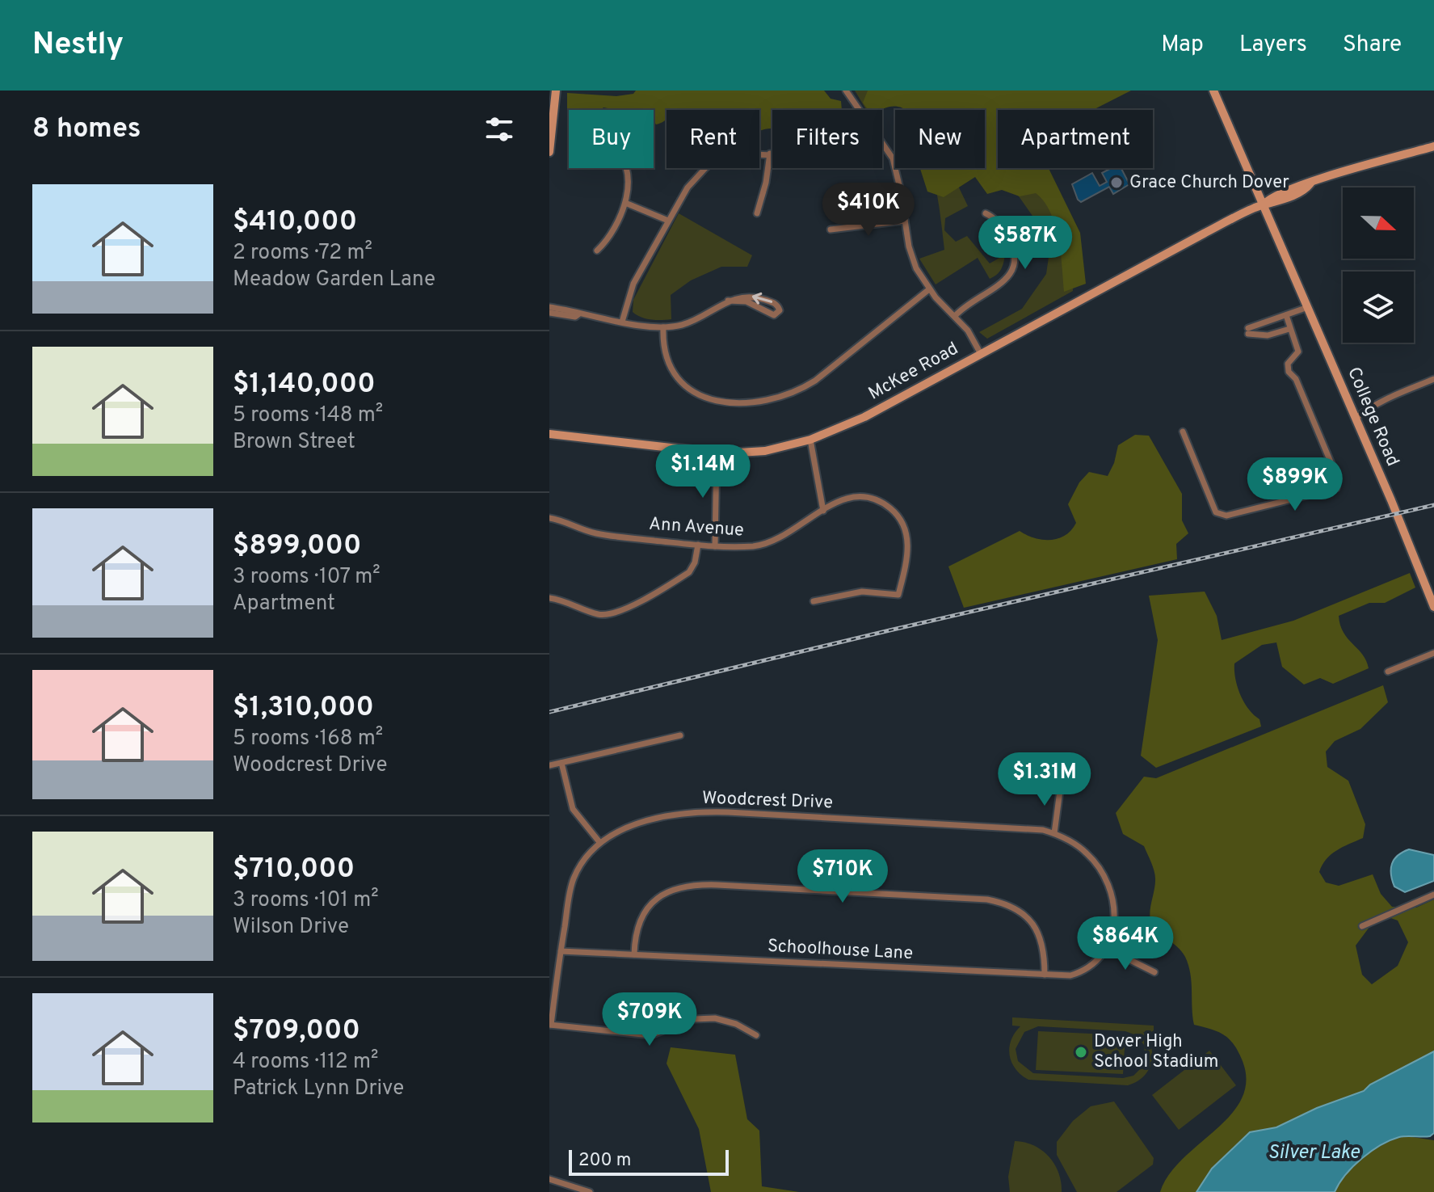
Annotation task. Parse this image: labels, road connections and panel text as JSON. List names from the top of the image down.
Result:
{
  "streets": {
    "main road": ["McKee Road", "College Road"],
    "street": ["Ann Avenue", "Woodcrest Drive", "Schoolhouse Lane"]
  },
  "crossings": [
    ["McKee Road", "College Road"],
    ["Woodcrest Drive", "Schoolhouse Lane"]
  ],
  "water": ["Silver Lake"],
  "places": ["Grace Church Dover", "Dover High School Stadium"],
  "scale_bar": "200 m",
  "north": "right",
  "page": {
    "header": "Nestly",
    "nav": ["Map", "Layers", "Share"],
    "heading": "8 homes",
    "chip": [
      "Buy",
      "Rent",
      "Filters",
      "New",
      "Apartment"
    ],
    "list": [
      {
        "name": "$410,000",
        "note": "2 rooms · 72 m² · Meadow Garden Lane"
      },
      {
        "name": "$1,140,000",
        "note": "5 rooms · 148 m² · Brown Street"
      },
      {
        "name": "$899,000",
        "note": "3 rooms · 107 m² · Apartment"
      },
      {
        "name": "$1,310,000",
        "note": "5 rooms · 168 m² · Woodcrest Drive"
      },
      {
        "name": "$710,000",
        "note": "3 rooms · 101 m² · Wilson Drive"
      },
      {
        "name": "$709,000",
        "note": "4 rooms · 112 m² · Patrick Lynn Drive"
      }
    ],
    "price": [
      "$410K",
      "$587K",
      "$1.14M",
      "$899K",
      "$1.31M",
      "$710K",
      "$864K",
      "$709K"
    ],
    "scale": "200 m"
  }
}
